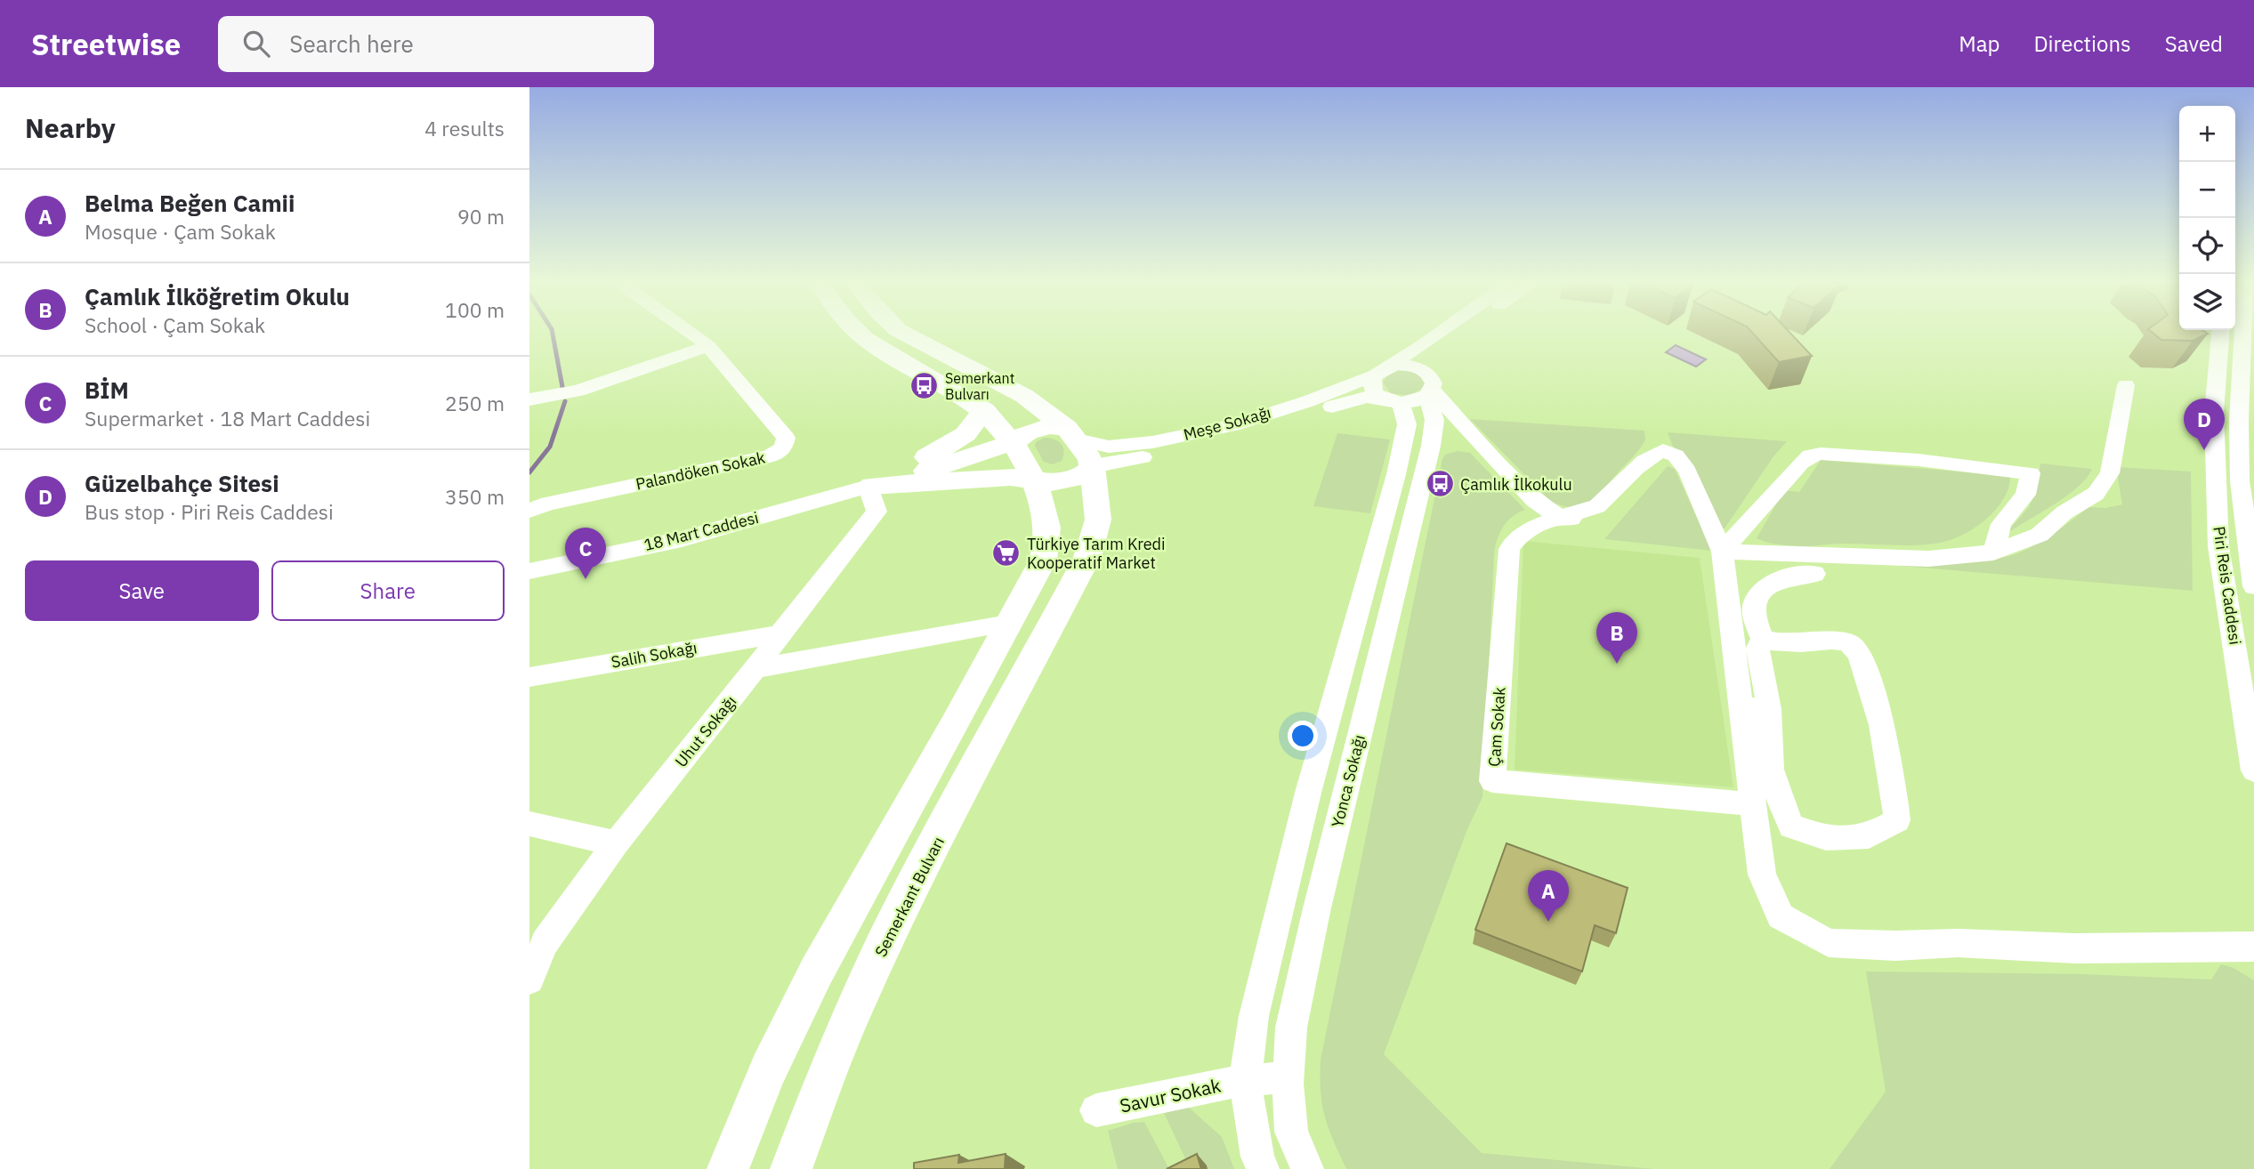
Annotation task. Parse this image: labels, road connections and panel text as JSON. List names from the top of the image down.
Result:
{
  "streets": {
    "main road": ["Semerkant Bulvarı"],
    "street": [
      "Meşe Sokağı",
      "Palandöken Sokak",
      "18 Mart Caddesi",
      "Piri Reis Caddesi",
      "Salih Sokağı",
      "Çam Sokak",
      "Uhut Sokağı",
      "Yonca Sokağı",
      "Savur Sokak"
    ]
  },
  "crossings": [
    ["Meşe Sokağı", "Yonca Sokağı"],
    ["Meşe Sokağı", "Semerkant Bulvarı"],
    ["18 Mart Caddesi", "Uhut Sokağı"],
    ["Salih Sokağı", "Uhut Sokağı"],
    ["Yonca Sokağı", "Savur Sokak"]
  ],
  "places": {
    "bus stop": ["Semerkant Bulvarı", "Çamlık İlkokulu"],
    "supermarket": ["Türkiye Tarım Kredi Kooperatif Market"]
  },
  "page": {
    "header": "Streetwise",
    "search": "Search here",
    "nav": ["Map", "Directions", "Saved"],
    "heading": ["Nearby", "4 results"],
    "map_buttons": ["+", "−"],
    "list": [
      {
        "mark": "A",
        "name": "Belma Beğen Camii",
        "note": "Mosque · Çam Sokak",
        "value": "90 m"
      },
      {
        "mark": "B",
        "name": "Çamlık İlköğretim Okulu",
        "note": "School · Çam Sokak",
        "value": "100 m"
      },
      {
        "mark": "C",
        "name": "BİM",
        "note": "Supermarket · 18 Mart Caddesi",
        "value": "250 m"
      },
      {
        "mark": "D",
        "name": "Güzelbahçe Sitesi",
        "note": "Bus stop · Piri Reis Caddesi",
        "value": "350 m"
      }
    ],
    "pins": [
      "D",
      "C",
      "B",
      "A"
    ],
    "buttons": ["Save", "Share"]
  }
}
